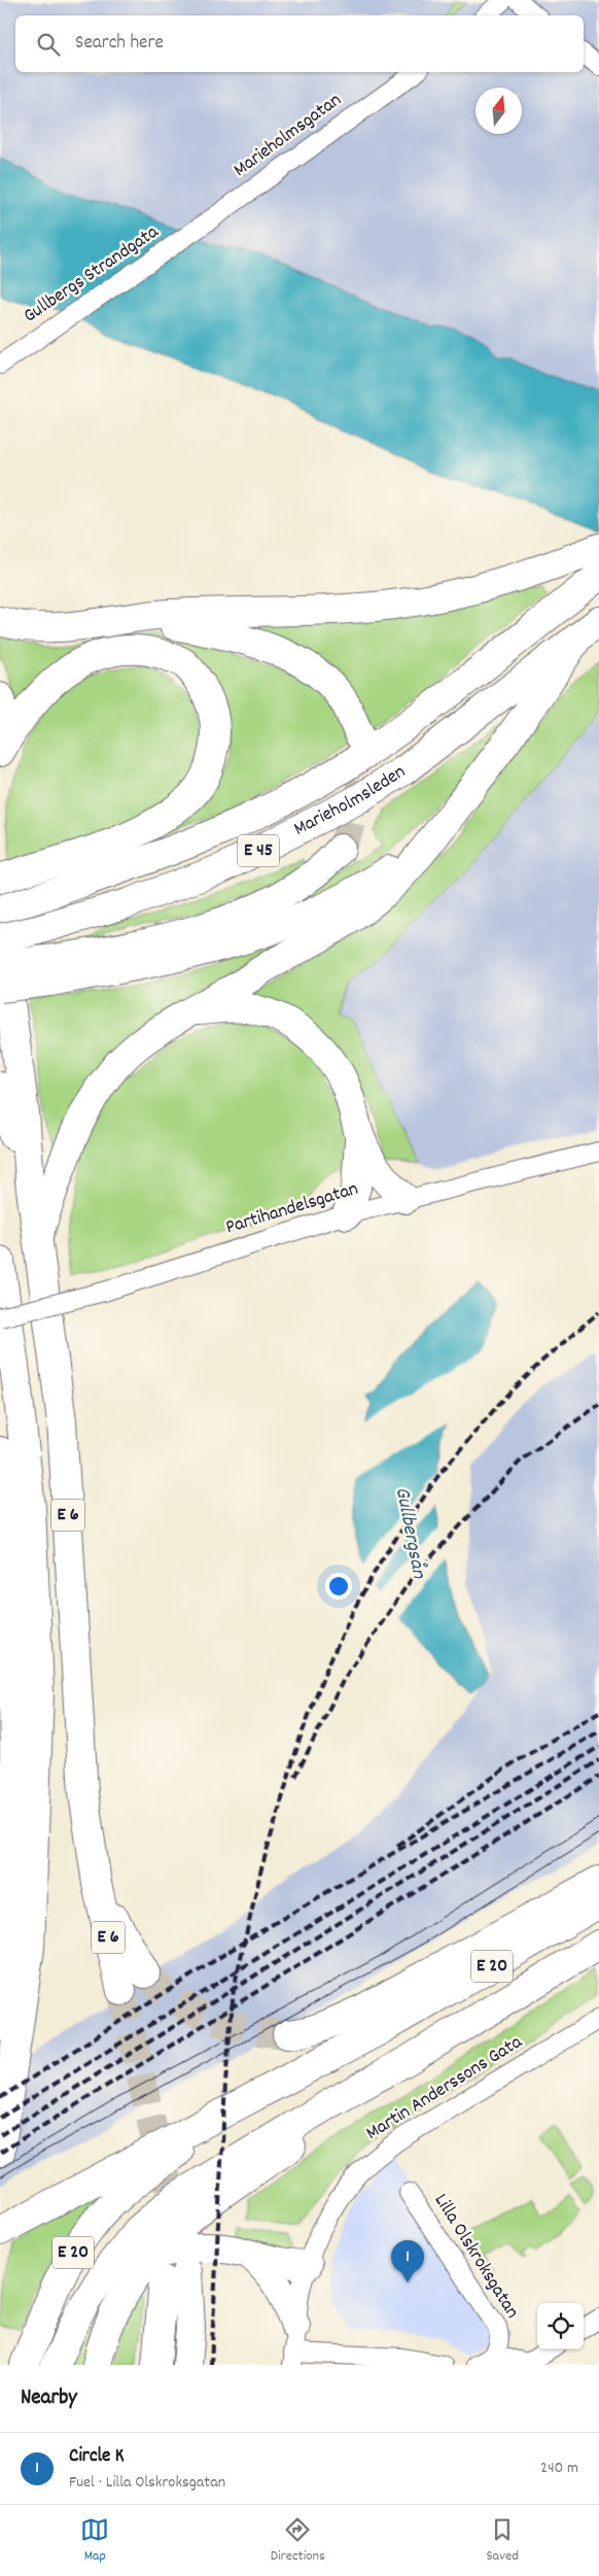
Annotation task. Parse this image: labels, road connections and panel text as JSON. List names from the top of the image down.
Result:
{
  "streets": {
    "highway": [
      "Marieholmsleden",
      "E 45",
      "E 6",
      "E 20"
    ],
    "street": [
      "Marieholmsgatan",
      "Gullbergs Strandgata",
      "Partihandelsgatan",
      "Martin Anderssons Gata",
      "Lilla Olskroksgatan"
    ]
  },
  "crossings": [
    ["Marieholmsgatan", "Gullbergs Strandgata"]
  ],
  "water": ["Gullbergsån"],
  "north": "top",
  "page": {
    "search": "Search here",
    "pins": "1",
    "heading": "Nearby",
    "list": [
      {
        "mark": "1",
        "name": "Circle K",
        "note": "Fuel · Lilla Olskroksgatan",
        "value": "240 m"
      }
    ],
    "nav": ["Map", "Directions", "Saved"]
  }
}
